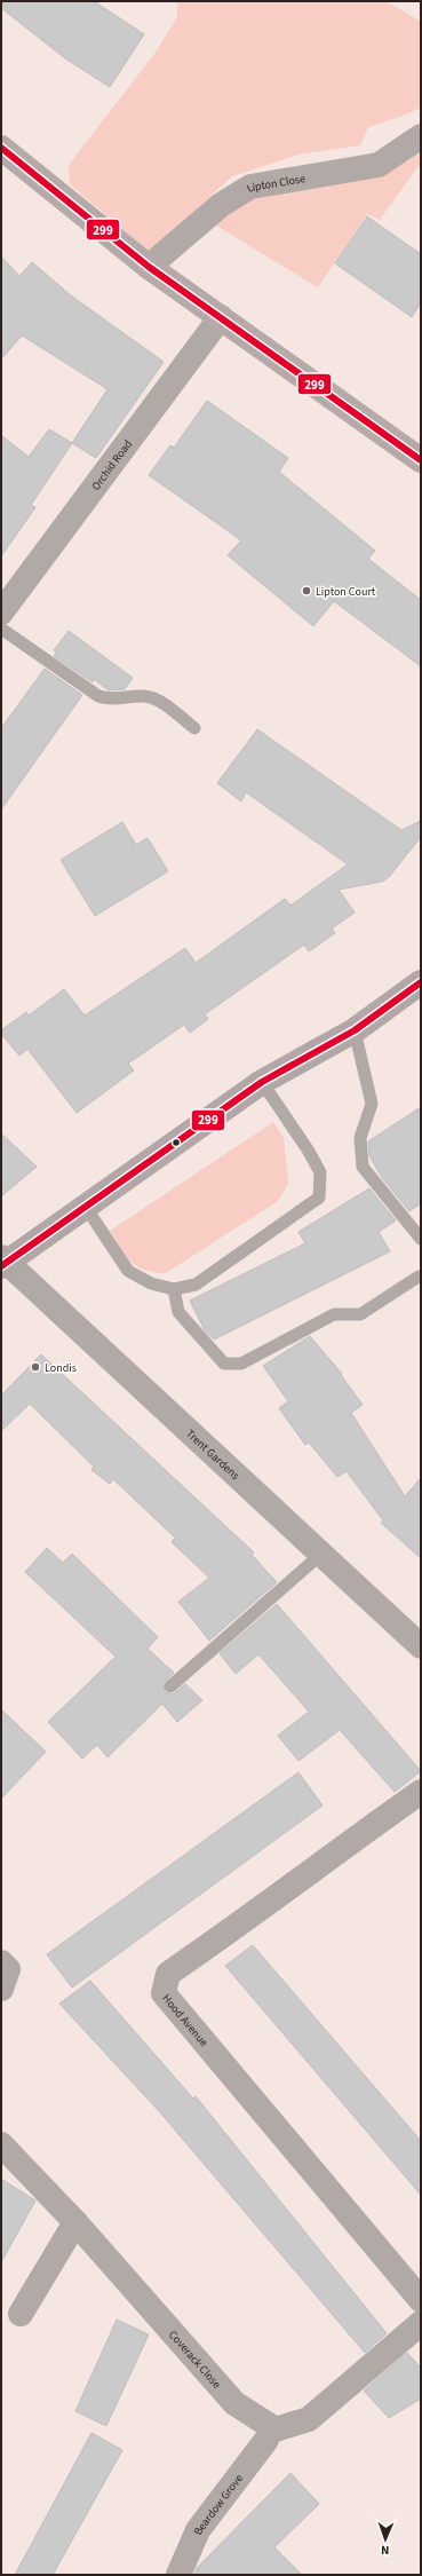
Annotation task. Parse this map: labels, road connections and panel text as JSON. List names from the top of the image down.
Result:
{
  "streets": {
    "street": [
      "Lipton Close",
      "Orchid Road",
      "Trent Gardens",
      "Hood Avenue",
      "Coverack Close",
      "Beardow Grove"
    ]
  },
  "crossings": [
    ["Coverack Close", "Beardow Grove"]
  ],
  "places": ["Lipton Court", "Londis"],
  "lines": ["transit line 299"],
  "north": "bottom"
}
